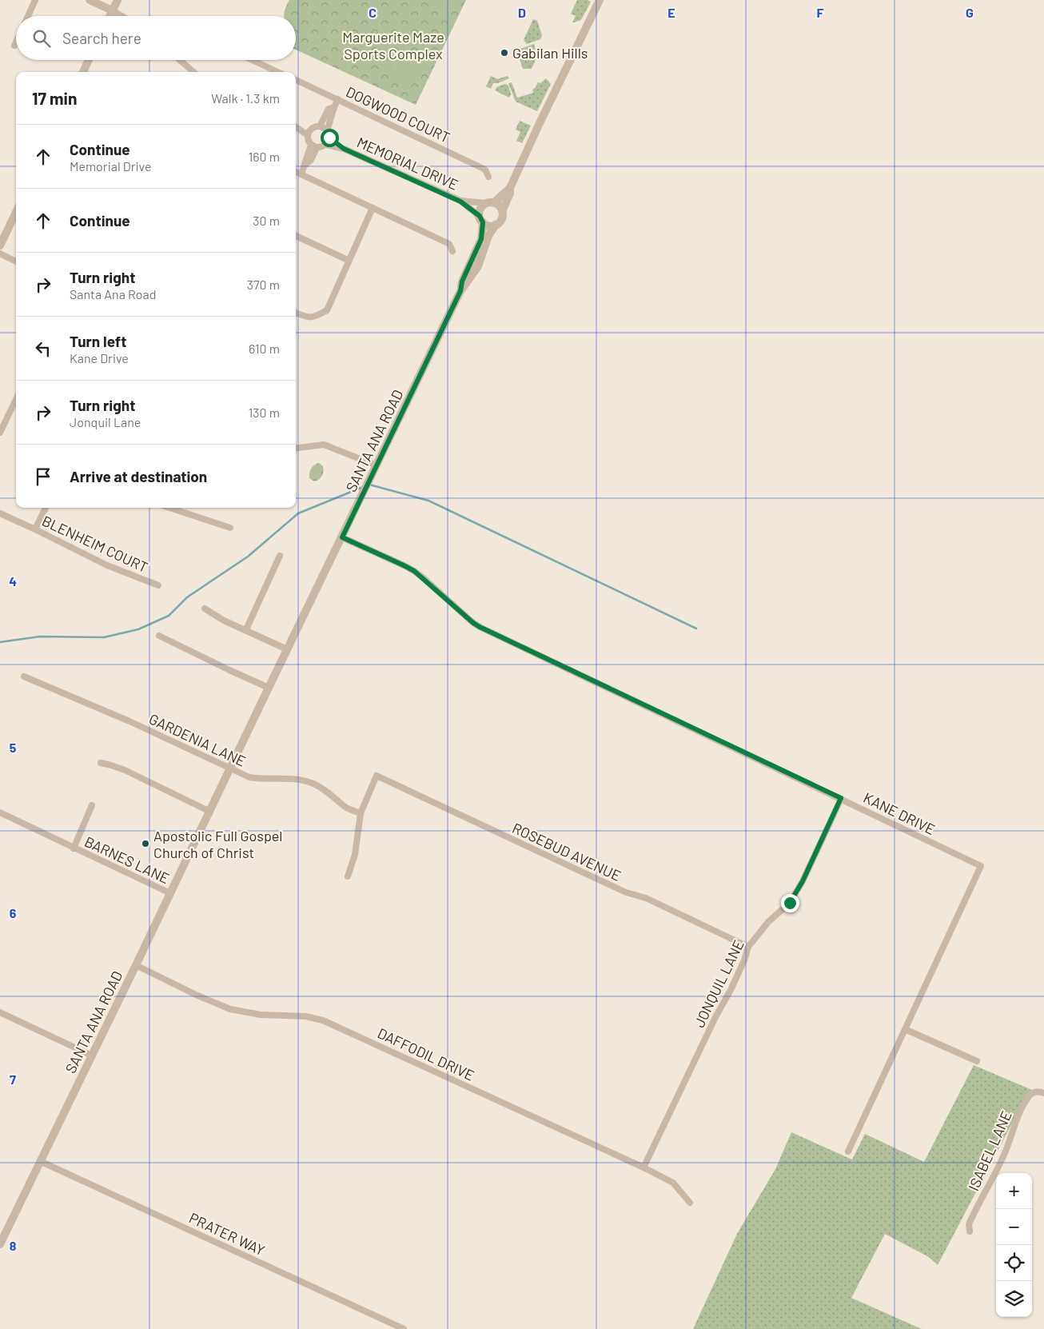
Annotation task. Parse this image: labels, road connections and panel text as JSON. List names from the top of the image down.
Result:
{
  "streets": {
    "street": [
      "DOGWOOD COURT",
      "MEMORIAL DRIVE",
      "SANTA ANA ROAD",
      "BLENHEIM COURT",
      "GARDENIA LANE",
      "KANE DRIVE",
      "ROSEBUD AVENUE",
      "BARNES LANE",
      "JONQUIL LANE",
      "DAFFODIL DRIVE",
      "ISABEL LANE",
      "PRATER WAY"
    ]
  },
  "crossings": [
    ["SANTA ANA ROAD", "GARDENIA LANE"],
    ["SANTA ANA ROAD", "KANE DRIVE"],
    ["SANTA ANA ROAD", "BARNES LANE"],
    ["SANTA ANA ROAD", "DAFFODIL DRIVE"],
    ["SANTA ANA ROAD", "PRATER WAY"],
    ["GARDENIA LANE", "ROSEBUD AVENUE"],
    ["KANE DRIVE", "JONQUIL LANE"],
    ["ROSEBUD AVENUE", "JONQUIL LANE"],
    ["JONQUIL LANE", "DAFFODIL DRIVE"]
  ],
  "parks": ["Marguerite Maze Sports Complex"],
  "places": ["Gabilan Hills", "Apostolic Full Gospel Church of Christ"],
  "page": {
    "search": "Search here",
    "heading": ["17 min", "Walk · 1.3 km"],
    "list": [
      ["Continue", "Memorial Drive", "160 m"],
      ["Continue", "30 m"],
      ["Turn right", "Santa Ana Road", "370 m"],
      ["Turn left", "Kane Drive", "610 m"],
      ["Turn right", "Jonquil Lane", "130 m"],
      "Arrive at destination"
    ],
    "map_buttons": ["+", "−"]
  },
  "grid": {
    "columns": [
      "C",
      "D",
      "E",
      "F",
      "G"
    ],
    "rows": [
      "4",
      "5",
      "6",
      "7",
      "8"
    ]
  }
}
